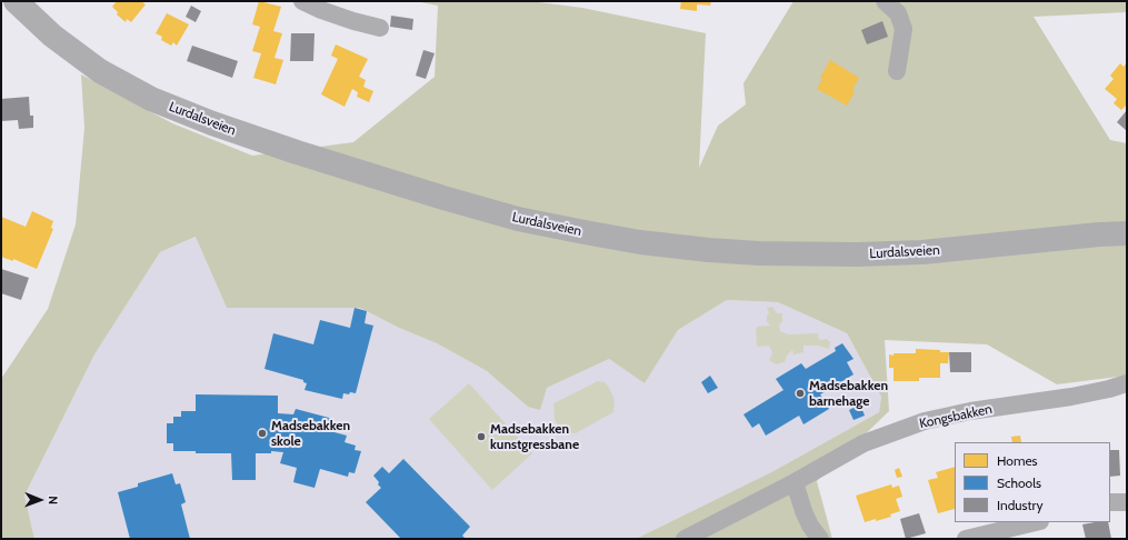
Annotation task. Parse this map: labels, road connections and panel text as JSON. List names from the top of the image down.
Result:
{
  "streets": {
    "main road": ["Lurdalsveien"],
    "street": ["Kongsbakken"]
  },
  "places": ["Madsebakken barnehage", "Madsebakken skole", "Madsebakken kunstgressbane"],
  "legend": ["Homes", "Schools", "Industry"],
  "north": "right"
}
